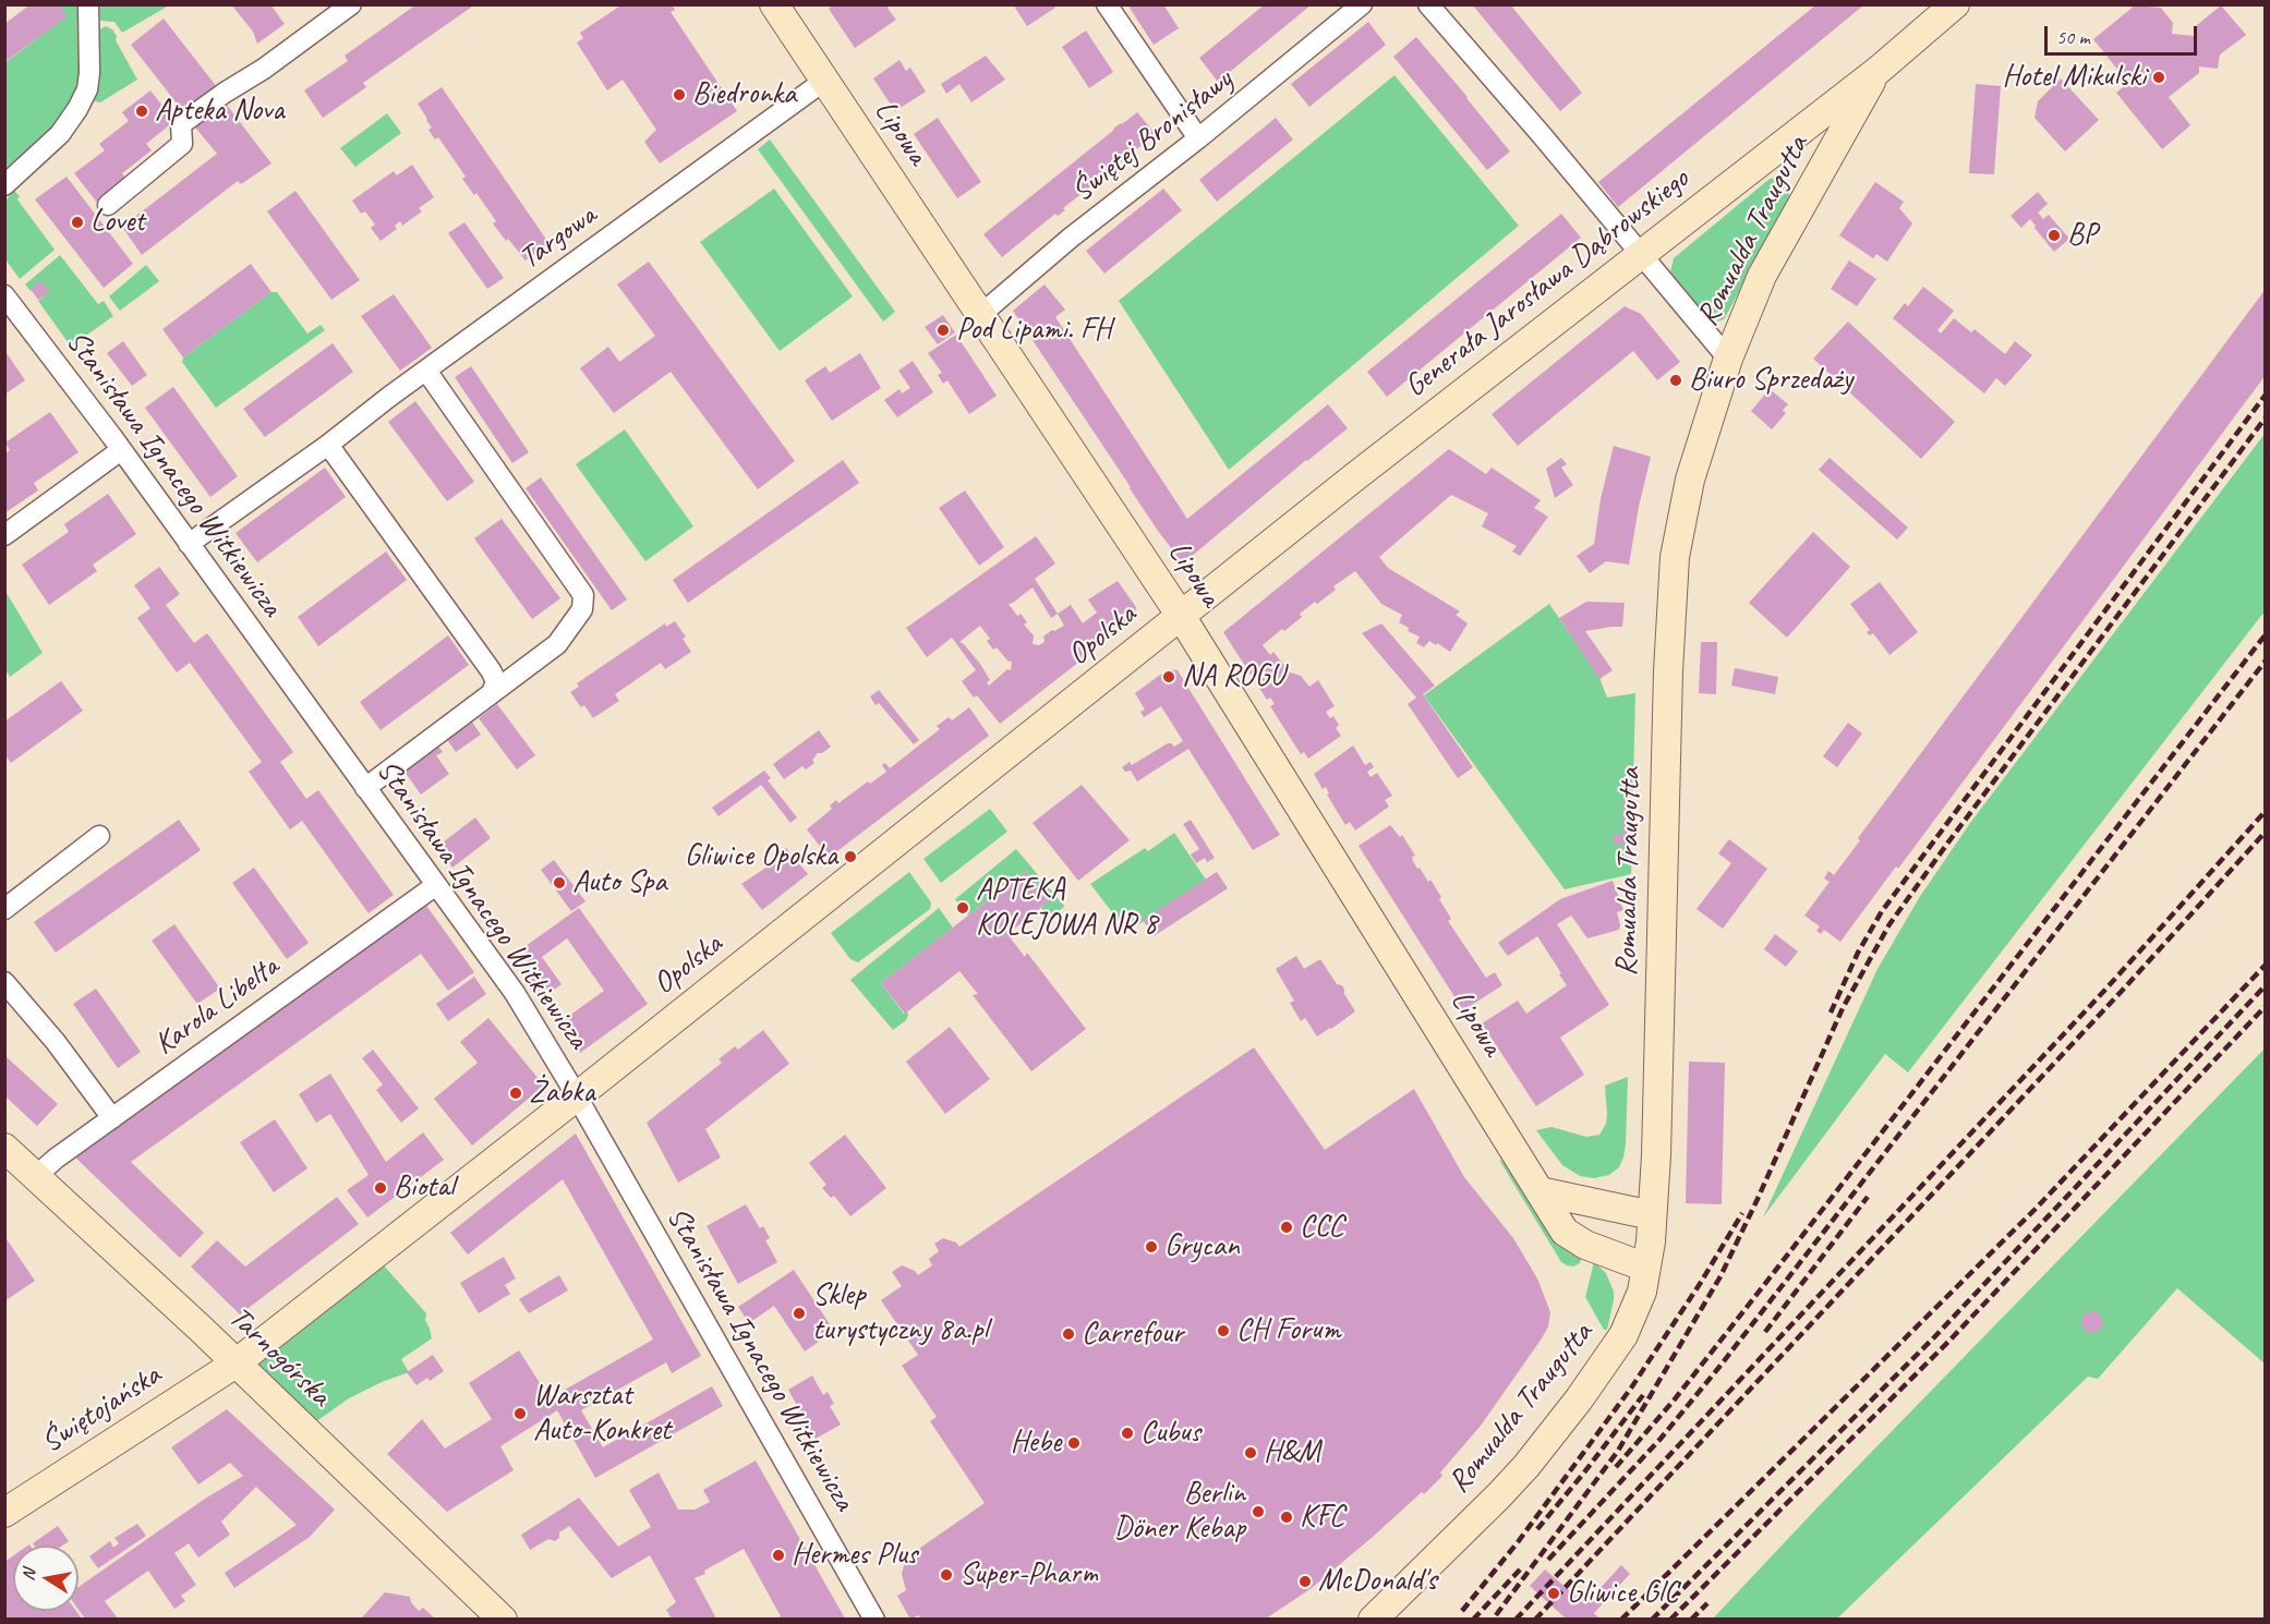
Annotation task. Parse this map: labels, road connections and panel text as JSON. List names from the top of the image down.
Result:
{
  "streets": {
    "street": [
      "Lipowa",
      "Świętej Bronisławy",
      "Romualda Traugutta",
      "Targowa",
      "Generała Jarosława Dąbrowskiego",
      "Stanisława Ignacego Witkiewicza",
      "Opolska",
      "Karola Libelta",
      "Tarnogórska",
      "Świętojańska"
    ]
  },
  "crossings": [
    ["Lipowa", "Świętej Bronisławy"],
    ["Lipowa", "Romualda Traugutta"],
    ["Lipowa", "Targowa"],
    ["Lipowa", "Generała Jarosława Dąbrowskiego"],
    ["Lipowa", "Opolska"],
    ["Romualda Traugutta", "Generała Jarosława Dąbrowskiego"],
    ["Targowa", "Stanisława Ignacego Witkiewicza"],
    ["Generała Jarosława Dąbrowskiego", "Opolska"],
    ["Stanisława Ignacego Witkiewicza", "Opolska"],
    ["Stanisława Ignacego Witkiewicza", "Karola Libelta"],
    ["Opolska", "Tarnogórska"],
    ["Opolska", "Świętojańska"],
    ["Karola Libelta", "Tarnogórska"],
    ["Tarnogórska", "Świętojańska"]
  ],
  "places": [
    "Hotel Mikulski",
    "Biedronka",
    "Apteka Nova",
    "Lovet",
    "BP",
    "Pod Lipami. FH",
    "Biuro Sprzedaży",
    "NA ROGU",
    "Gliwice Opolska",
    "Auto Spa",
    "APTEKA KOLEJOWA NR 8",
    "Żabka",
    "Biotal",
    "CCC",
    "Grycan",
    "Sklep turystyczny 8a.pl",
    "CH Forum",
    "Carrefour",
    "Warsztat Auto-Konkret",
    "Cubus",
    "Hebe",
    "H&M",
    "Berlin Döner Kebap",
    "KFC",
    "Hermes Plus",
    "Super-Pharm",
    "McDonald's",
    "Gliwice GlC"
  ],
  "scale_bar": "50 m",
  "north": "left"
}
